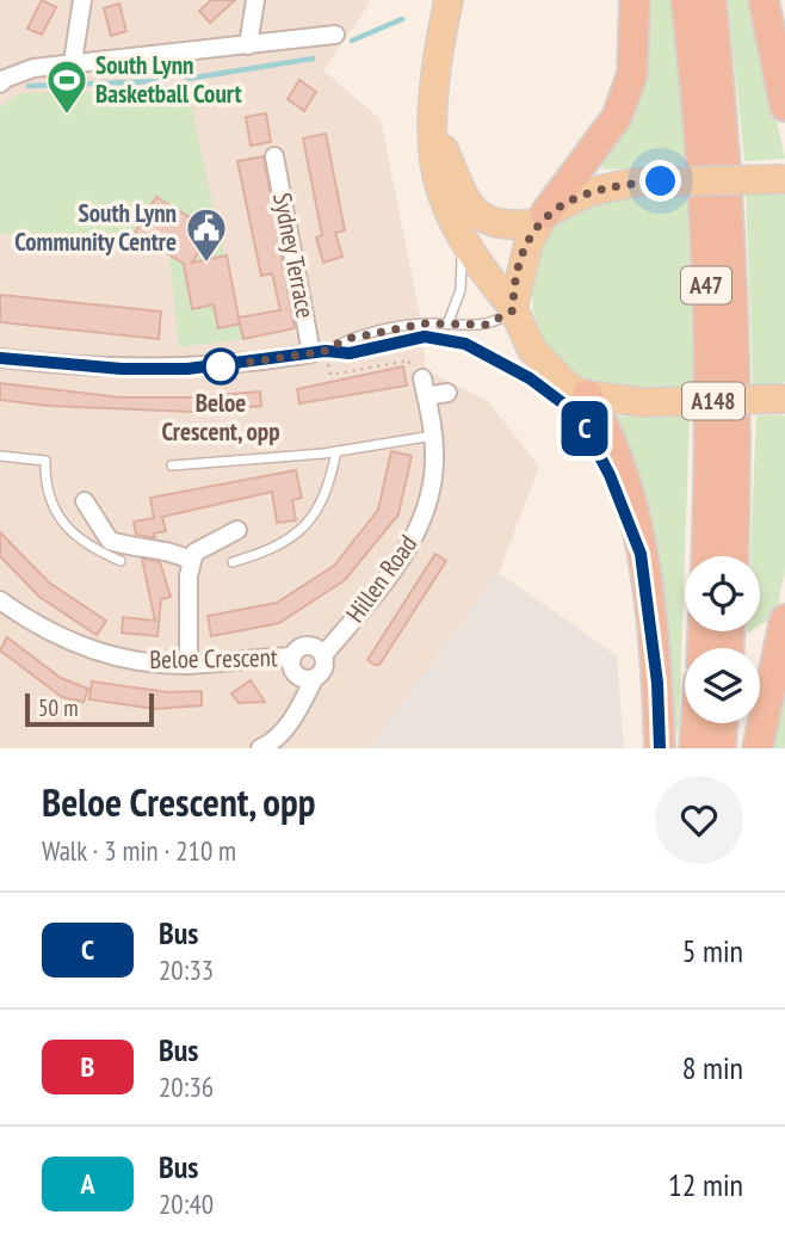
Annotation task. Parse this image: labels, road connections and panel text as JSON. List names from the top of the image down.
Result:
{
  "streets": {
    "highway": ["A47"],
    "main road": ["A148"],
    "street": ["Sydney Terrace", "Hillen Road", "Beloe Crescent"]
  },
  "crossings": [
    ["Hillen Road", "Beloe Crescent"]
  ],
  "places": {
    "sports": ["South Lynn Basketball Court"],
    "public building": ["South Lynn Community Centre"],
    "other": ["Beloe Crescent, opp"]
  },
  "lines": ["bus line C"],
  "scale_bar": "50 m",
  "page": {
    "on_map": "C",
    "scale": "50 m",
    "heading": ["Beloe Crescent, opp", "Walk · 3 min · 210 m"],
    "list": [
      {
        "mark": "C",
        "name": "Bus",
        "note": "20:33",
        "value": "5 min"
      },
      {
        "mark": "B",
        "name": "Bus",
        "note": "20:36",
        "value": "8 min"
      },
      {
        "mark": "A",
        "name": "Bus",
        "note": "20:40",
        "value": "12 min"
      }
    ]
  }
}
